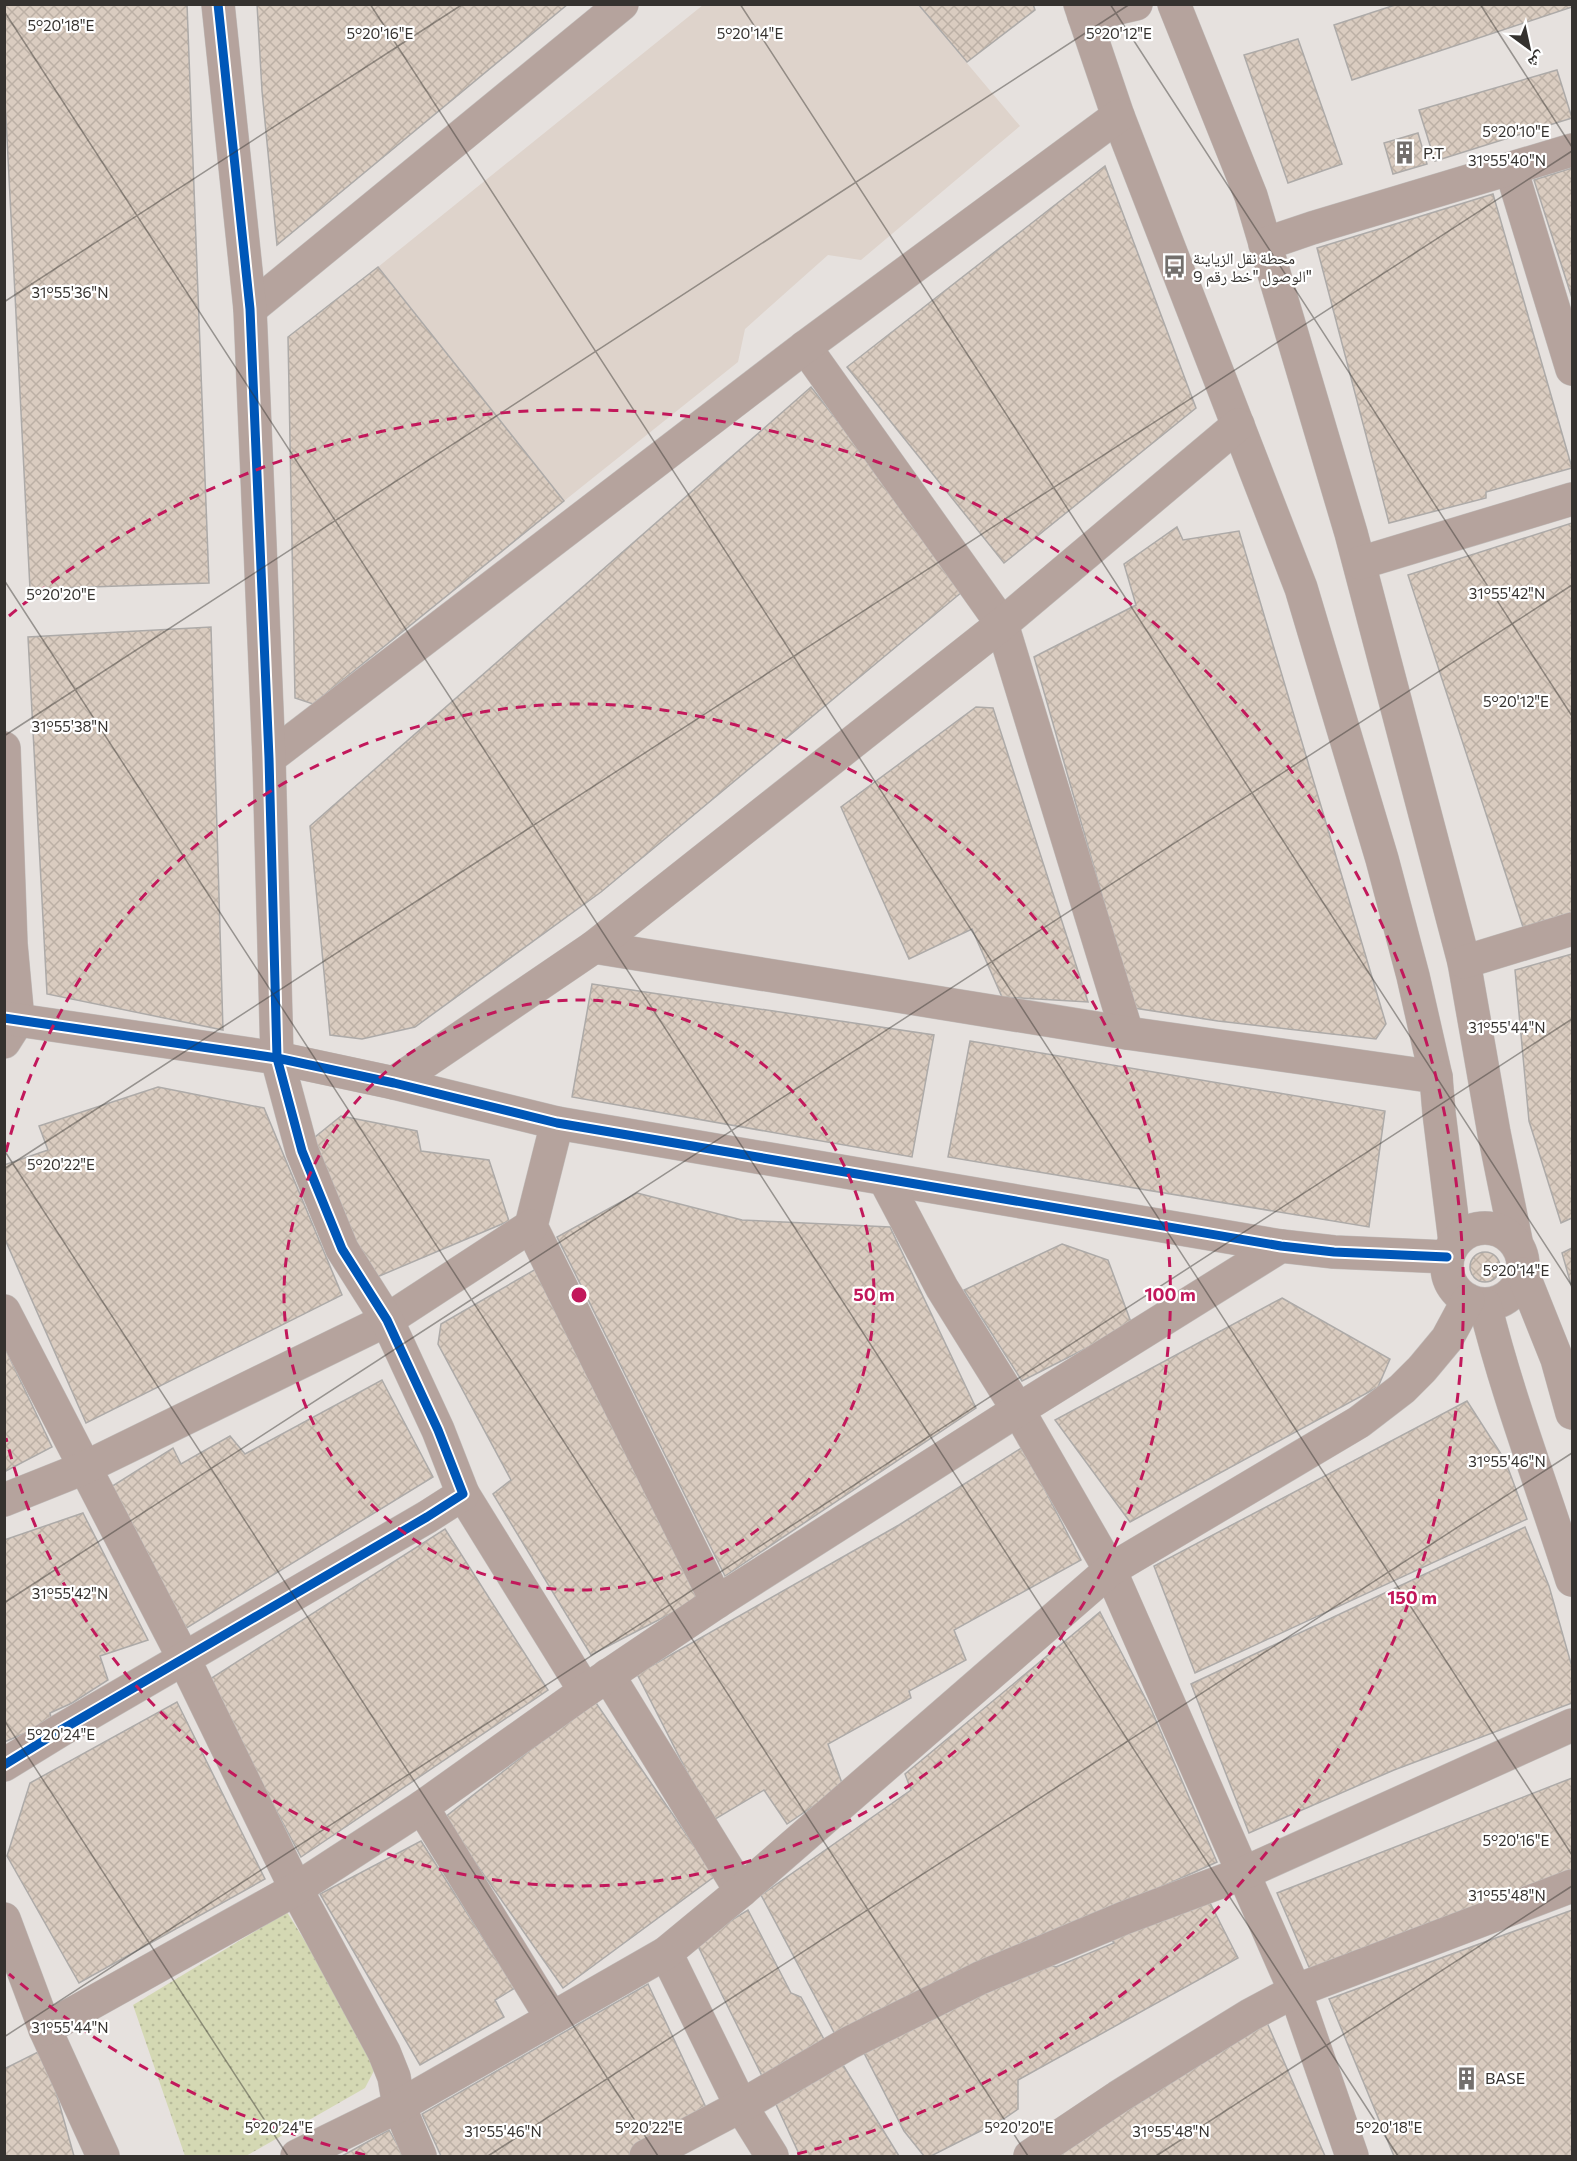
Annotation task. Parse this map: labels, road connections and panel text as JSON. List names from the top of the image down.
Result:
{
  "places": {
    "building": ["P.T", "BASE"],
    "bus stop": ["محطة نقل الزياينة الوصول \"خط رقم 9\""]
  },
  "north": "bottom right",
  "coordinates": [
    "5°20'18\"E",
    "5°20'16\"E",
    "5°20'14\"E",
    "5°20'12\"E",
    "5°20'10\"E",
    "31°55'40\"N",
    "31°55'36\"N",
    "31°55'42\"N",
    "5°20'20\"E",
    "31°55'38\"N",
    "31°55'44\"N",
    "5°20'22\"E",
    "31°55'46\"N",
    "5°20'24\"E",
    "31°55'48\"N"
  ],
  "rings": ["50 m", "100 m", "150 m"]
}
